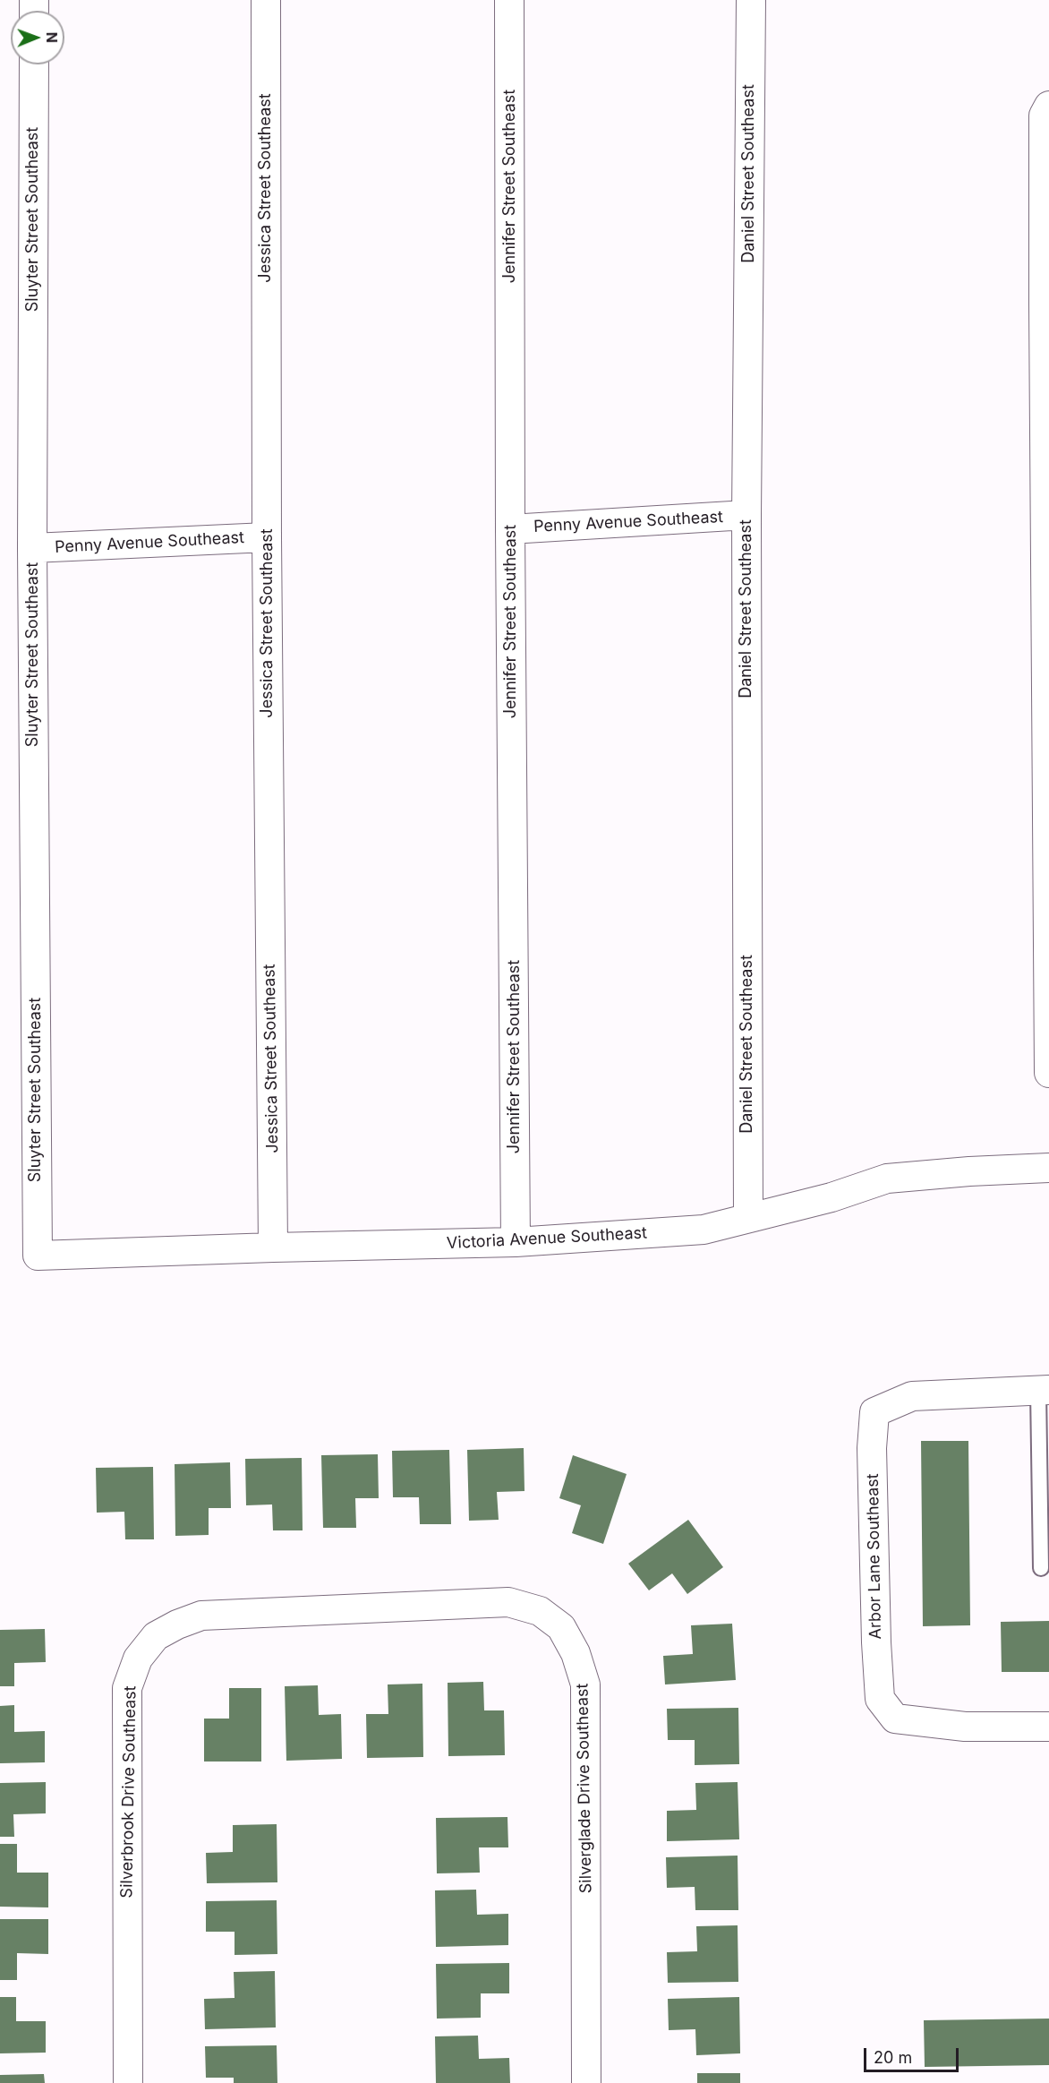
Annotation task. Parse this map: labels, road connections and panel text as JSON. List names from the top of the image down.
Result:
{
  "streets": {
    "street": [
      "Daniel Street Southeast",
      "Jennifer Street Southeast",
      "Jessica Street Southeast",
      "Sluyter Street Southeast",
      "Penny Avenue Southeast",
      "Victoria Avenue Southeast",
      "Arbor Lane Southeast",
      "Silverglade Drive Southeast",
      "Silverbrook Drive Southeast"
    ]
  },
  "crossings": [
    ["Daniel Street Southeast", "Penny Avenue Southeast"],
    ["Daniel Street Southeast", "Victoria Avenue Southeast"],
    ["Jennifer Street Southeast", "Penny Avenue Southeast"],
    ["Jennifer Street Southeast", "Victoria Avenue Southeast"],
    ["Jessica Street Southeast", "Penny Avenue Southeast"],
    ["Jessica Street Southeast", "Victoria Avenue Southeast"],
    ["Sluyter Street Southeast", "Penny Avenue Southeast"],
    ["Sluyter Street Southeast", "Victoria Avenue Southeast"],
    ["Silverglade Drive Southeast", "Silverbrook Drive Southeast"]
  ],
  "scale_bar": "20 m",
  "north": "right"
}
